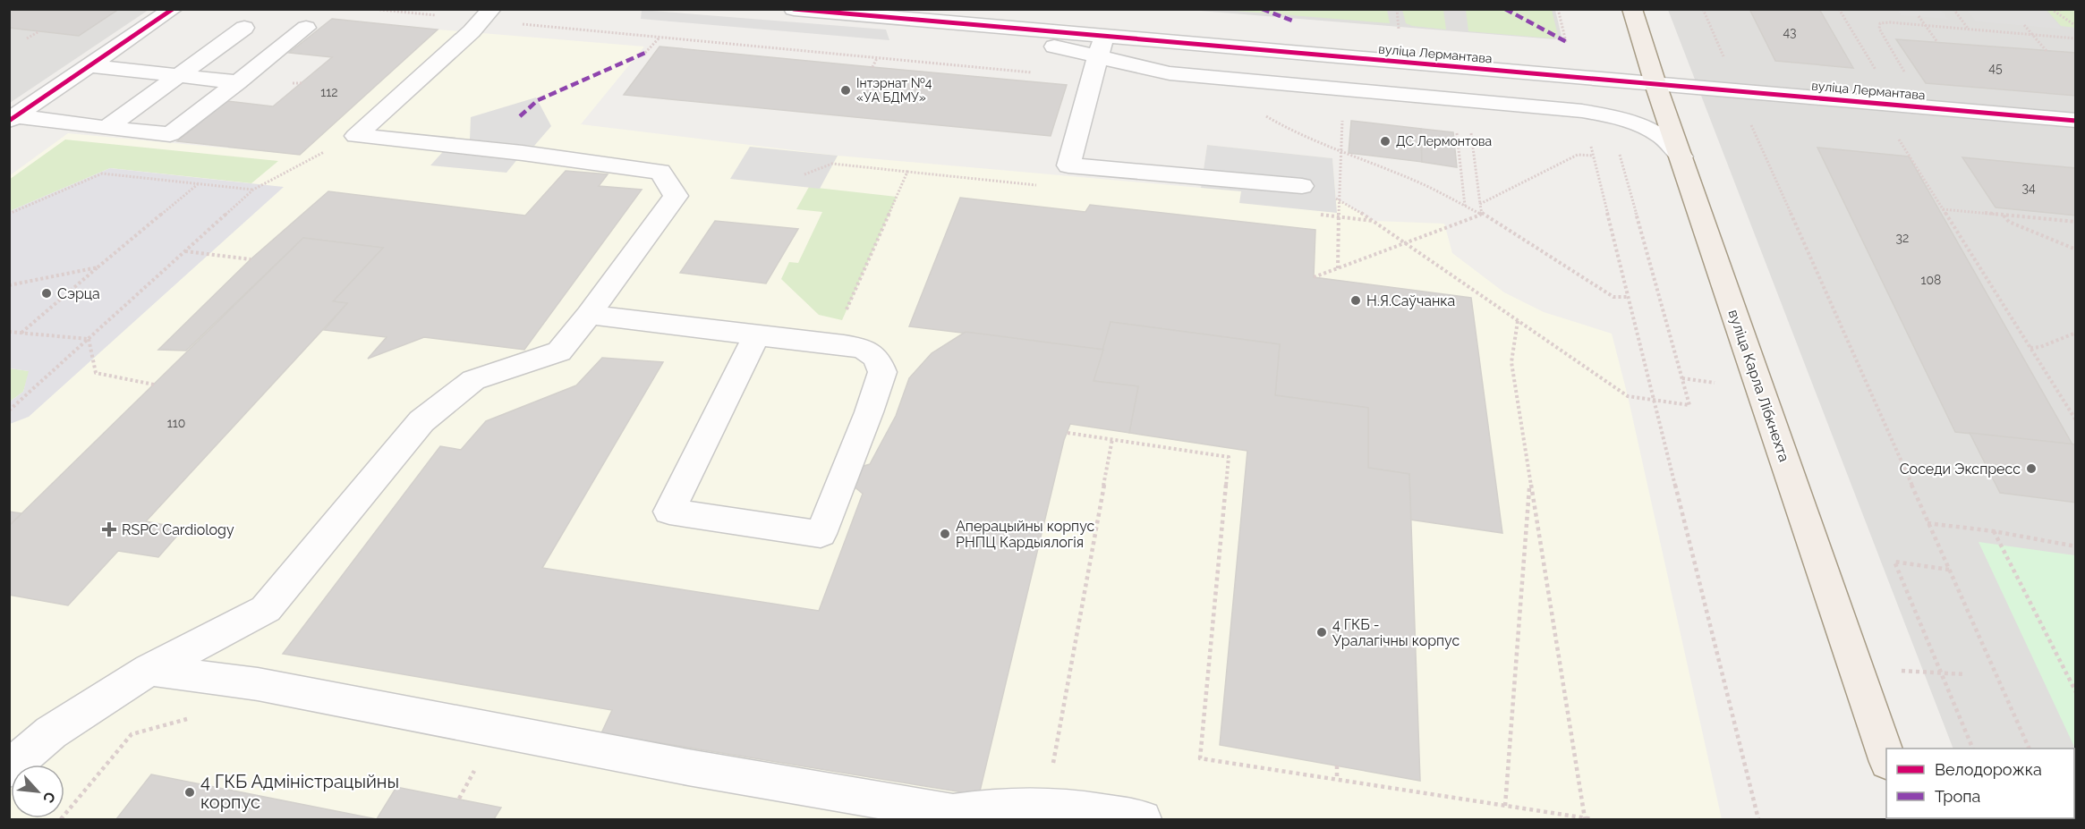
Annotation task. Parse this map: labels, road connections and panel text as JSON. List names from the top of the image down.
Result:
{
  "streets": {
    "main road": ["вуліца Карла Лібкнехта"],
    "street": ["вуліца Лермантава"]
  },
  "crossings": [
    ["вуліца Лермантава", "вуліца Карла Лібкнехта"]
  ],
  "places": {
    "other": [
      "Інтэрнат №4 «УА БДМУ»",
      "ДС Лермонтова",
      "Сэрца",
      "Н.Я.Саўчанка",
      "Соседи Экспресс",
      "Аперацыйны корпус РНПЦ Кардыялогія",
      "4 ГКБ - Уралагічны корпус",
      "4 ГКБ Адміністрацыйны корпус"
    ],
    "health": ["RSPC Cardiology"]
  },
  "house_numbers": [
    "43",
    "45",
    "112",
    "34",
    "32",
    "108",
    "110"
  ],
  "legend": ["Велодорожка", "Тропа"],
  "north": "bottom right"
}
